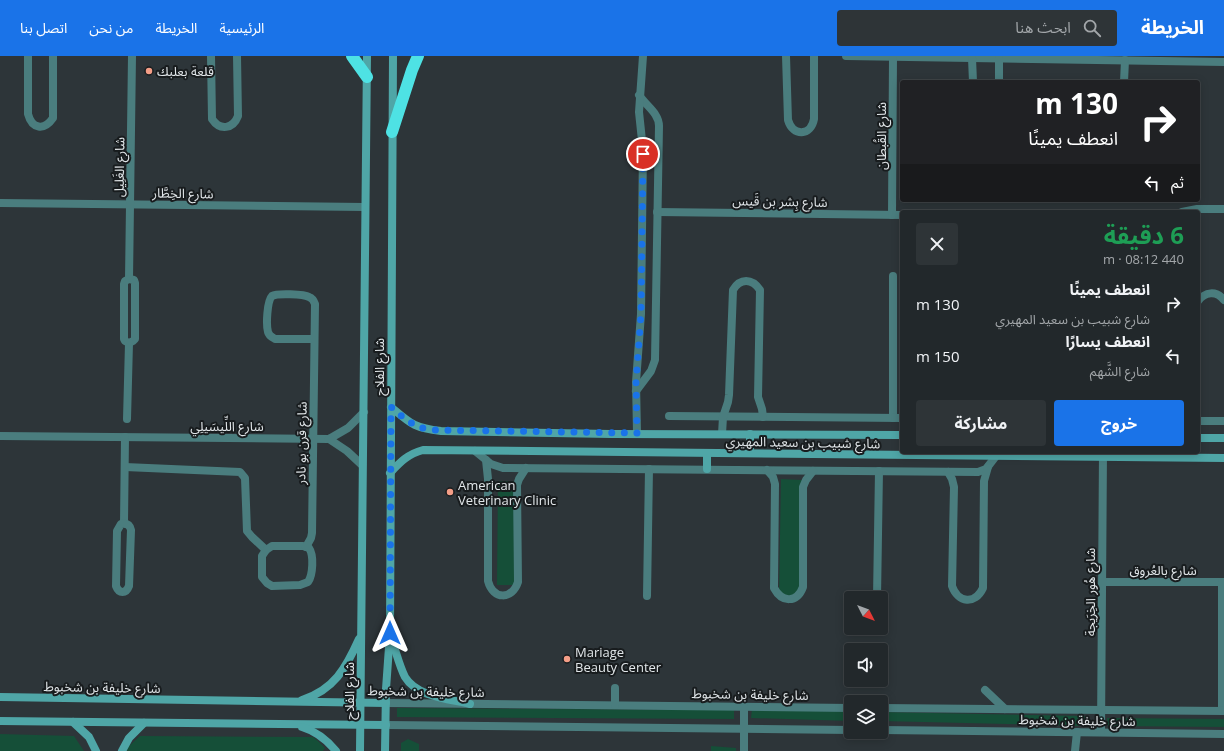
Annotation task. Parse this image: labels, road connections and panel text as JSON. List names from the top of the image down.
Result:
{
  "streets": {
    "main road": ["شارع الفلاح", "شارع شبيب بن سعيد المهيري", "شارع خليفة بن شخبوط"],
    "street": [
      "شارع القُبطان",
      "شارع الغَلِيل",
      "شارع الخِطَّار",
      "شارع بِشر بن قَيس",
      "شارع اللِّيسَيلِي",
      "شارع قرن بو نادر",
      "شارع بالعُروق",
      "شارع هُور الخِرَيجة"
    ]
  },
  "crossings": [
    ["شارع القُبطان", "شارع بِشر بن قَيس"],
    ["شارع الغَلِيل", "شارع الخِطَّار"],
    ["شارع الخِطَّار", "شارع الفلاح"],
    ["شارع الفلاح", "شارع شبيب بن سعيد المهيري"],
    ["شارع الفلاح", "شارع خليفة بن شخبوط"],
    ["شارع اللِّيسَيلِي", "شارع قرن بو نادر"],
    ["شارع شبيب بن سعيد المهيري", "شارع هُور الخِرَيجة"],
    ["شارع بالعُروق", "شارع هُور الخِرَيجة"],
    ["شارع هُور الخِرَيجة", "شارع خليفة بن شخبوط"]
  ],
  "places": ["قلعة بعلبك", "American Veterinary Clinic", "Mariage Beauty Center"],
  "north": "bottom right",
  "page": {
    "header": "الخريطة",
    "search": "ابحث هنا",
    "nav": [
      "الرئيسية",
      "الخريطة",
      "من نحن",
      "اتصل بنا"
    ],
    "turn": ["130 m", "انعطف يمينًا"],
    "then": "ثم",
    "heading": ["6 دقيقة", "440 m · 08:12"],
    "list": [
      {
        "name": "انعطف يمينًا",
        "note": "شارع شبيب بن سعيد المهيري",
        "value": "130 m"
      },
      {
        "name": "انعطف يسارًا",
        "note": "شارع الشَّهم",
        "value": "150 m"
      }
    ],
    "buttons": ["خروج", "مشاركة"]
  }
}
